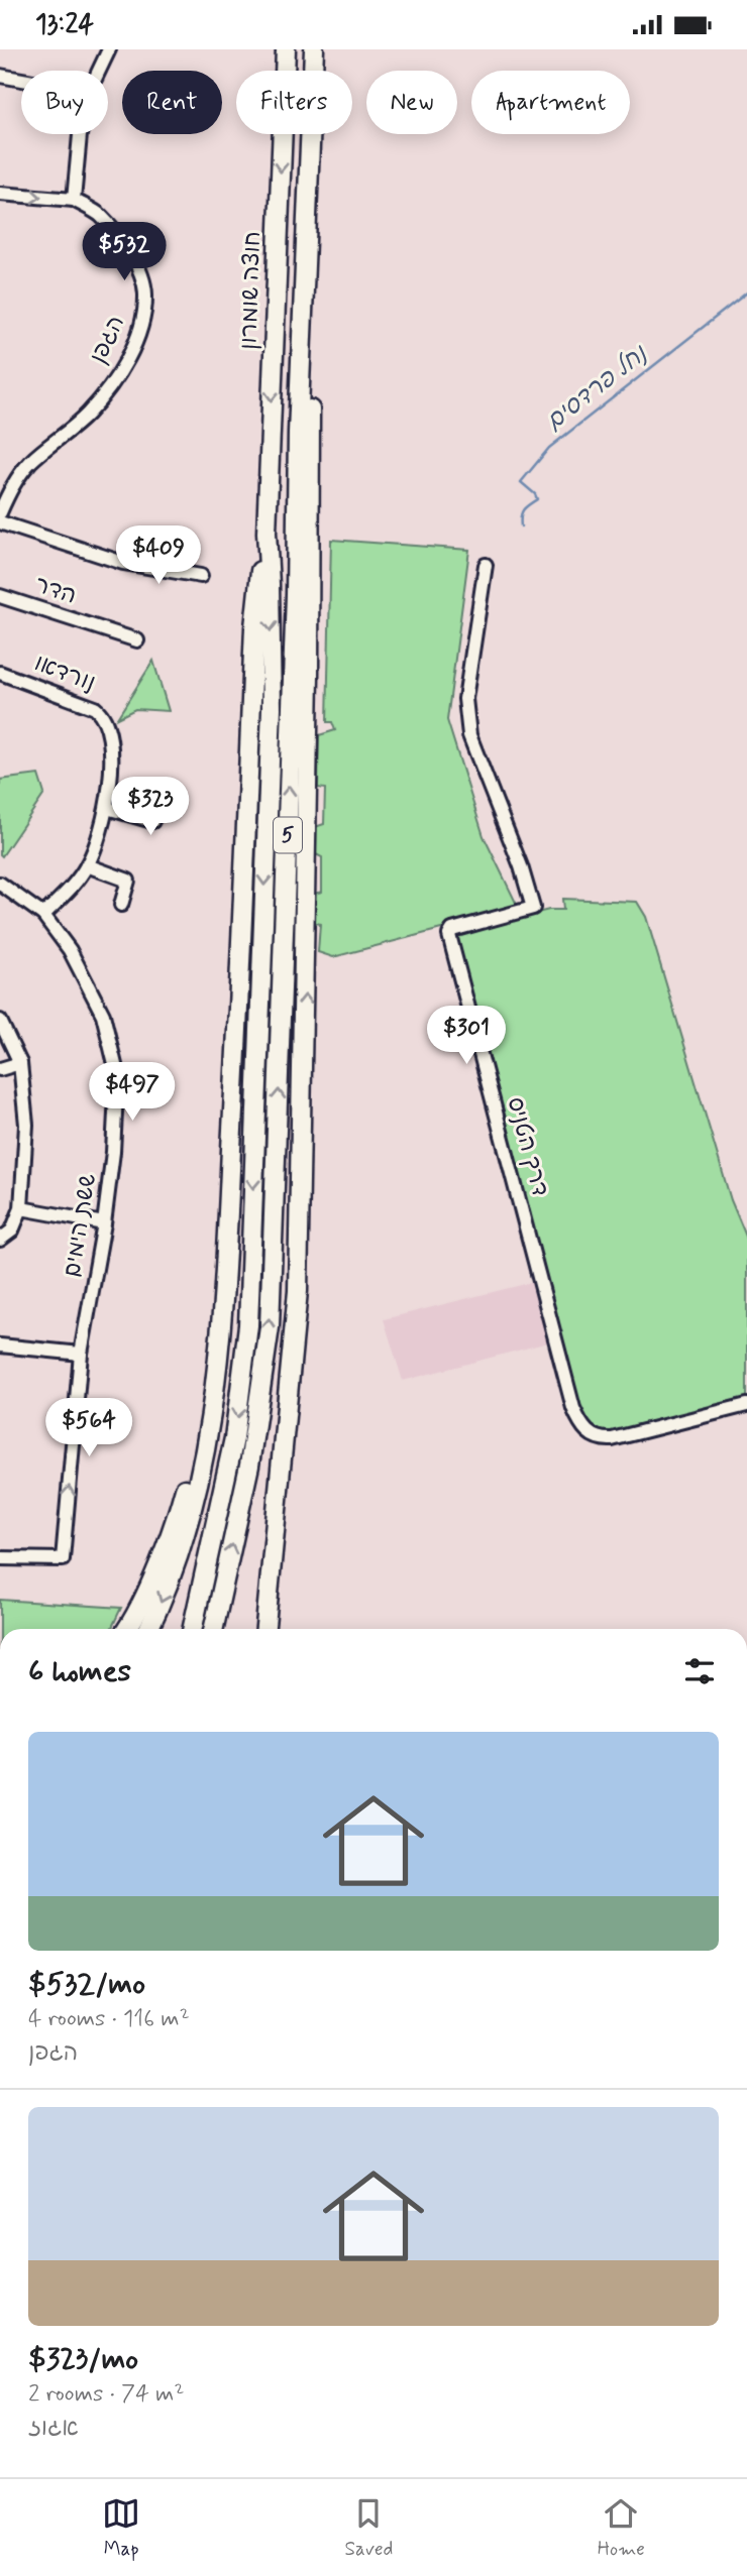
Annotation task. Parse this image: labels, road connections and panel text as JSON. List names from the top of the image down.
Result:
{
  "streets": {
    "highway": ["חוצה שומרון", "5"],
    "street": [
      "הגפן",
      "הדר",
      "נורדאו",
      "דרך הטניס",
      "ששת הימים"
    ]
  },
  "crossings": [
    ["חוצה שומרון", "5"],
    ["נורדאו", "ששת הימים"]
  ],
  "water": ["נחל פרדסים"],
  "page": {
    "status": "13:24",
    "chip": [
      "Buy",
      "Rent",
      "Filters",
      "New",
      "Apartment"
    ],
    "price": [
      "$532",
      "$409",
      "$323",
      "$301",
      "$497",
      "$564"
    ],
    "heading": "6 homes",
    "list": [
      {
        "name": "$532/mo",
        "note": "4 rooms · 116 m² · הגפן"
      },
      {
        "name": "$323/mo",
        "note": "2 rooms · 74 m² · אגוז"
      }
    ],
    "tabs": ["Map", "Saved", "Home"]
  }
}
